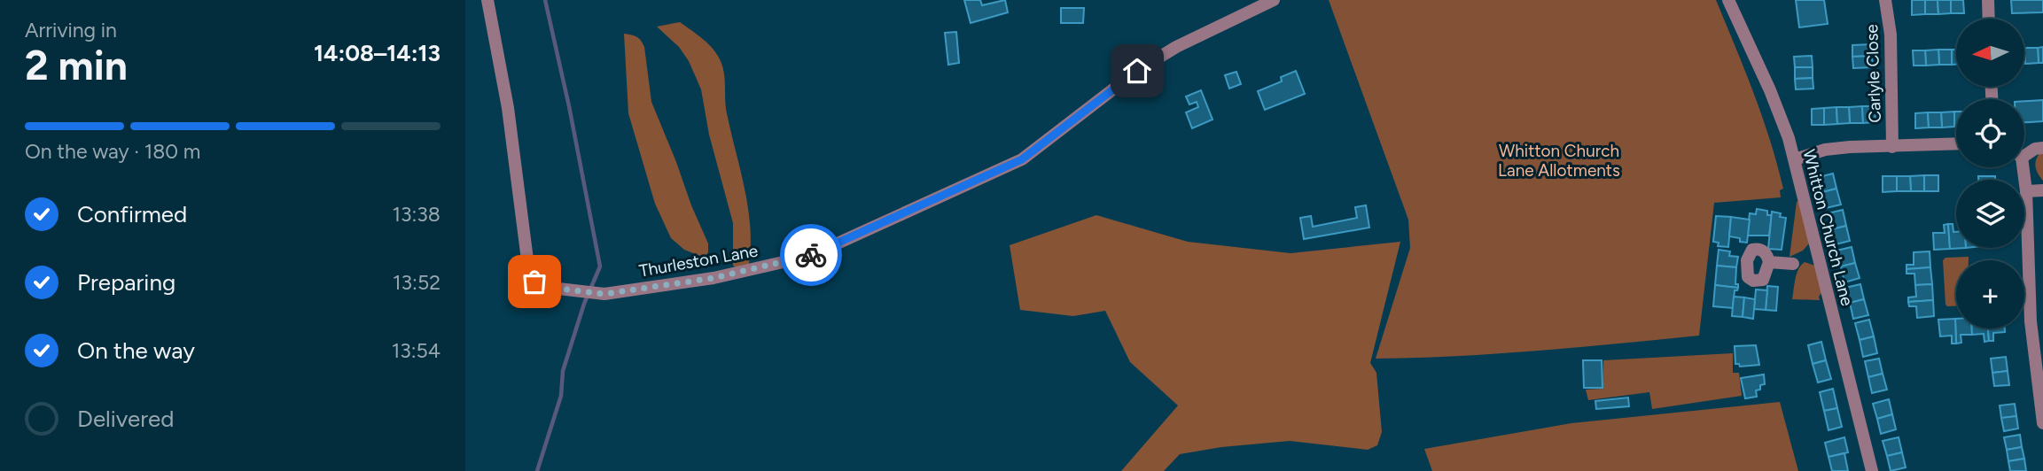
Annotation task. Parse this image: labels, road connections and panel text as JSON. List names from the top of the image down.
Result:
{
  "streets": {
    "street": ["Carlyle Close", "Whitton Church Lane", "Thurleston Lane"]
  },
  "parks": ["Whitton Church Lane Allotments"],
  "north": "left",
  "page": {
    "heading": ["2 min", "Arriving in", "14:08–14:13"],
    "map_buttons": "+",
    "bar": "On the way · 180 m",
    "list": [
      ["Confirmed", "13:38"],
      ["Preparing", "13:52"],
      ["On the way", "13:54"],
      "Delivered"
    ]
  }
}
